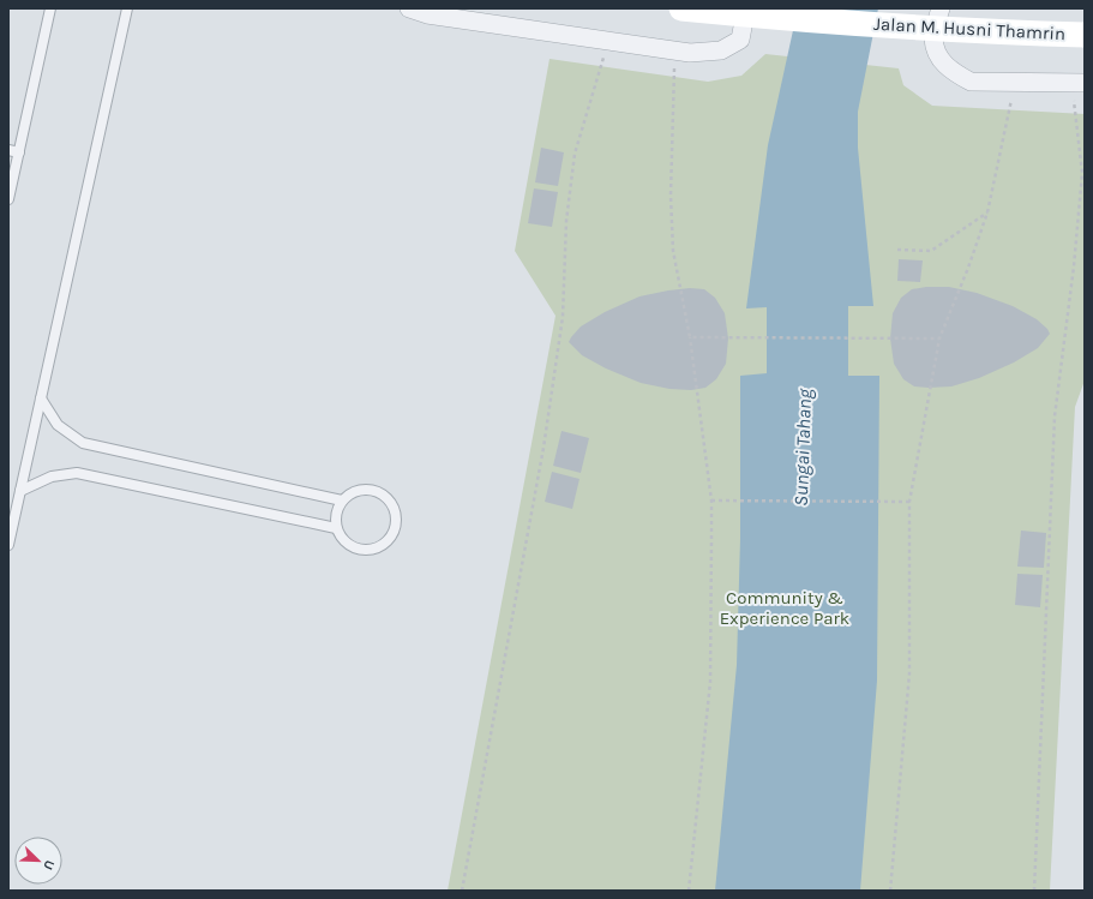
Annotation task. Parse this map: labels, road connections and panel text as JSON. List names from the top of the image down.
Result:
{
  "streets": {
    "main road": ["Jalan M. Husni Thamrin"]
  },
  "water": ["Sungai Tahang"],
  "parks": ["Community & Experience Park"],
  "north": "bottom right"
}
